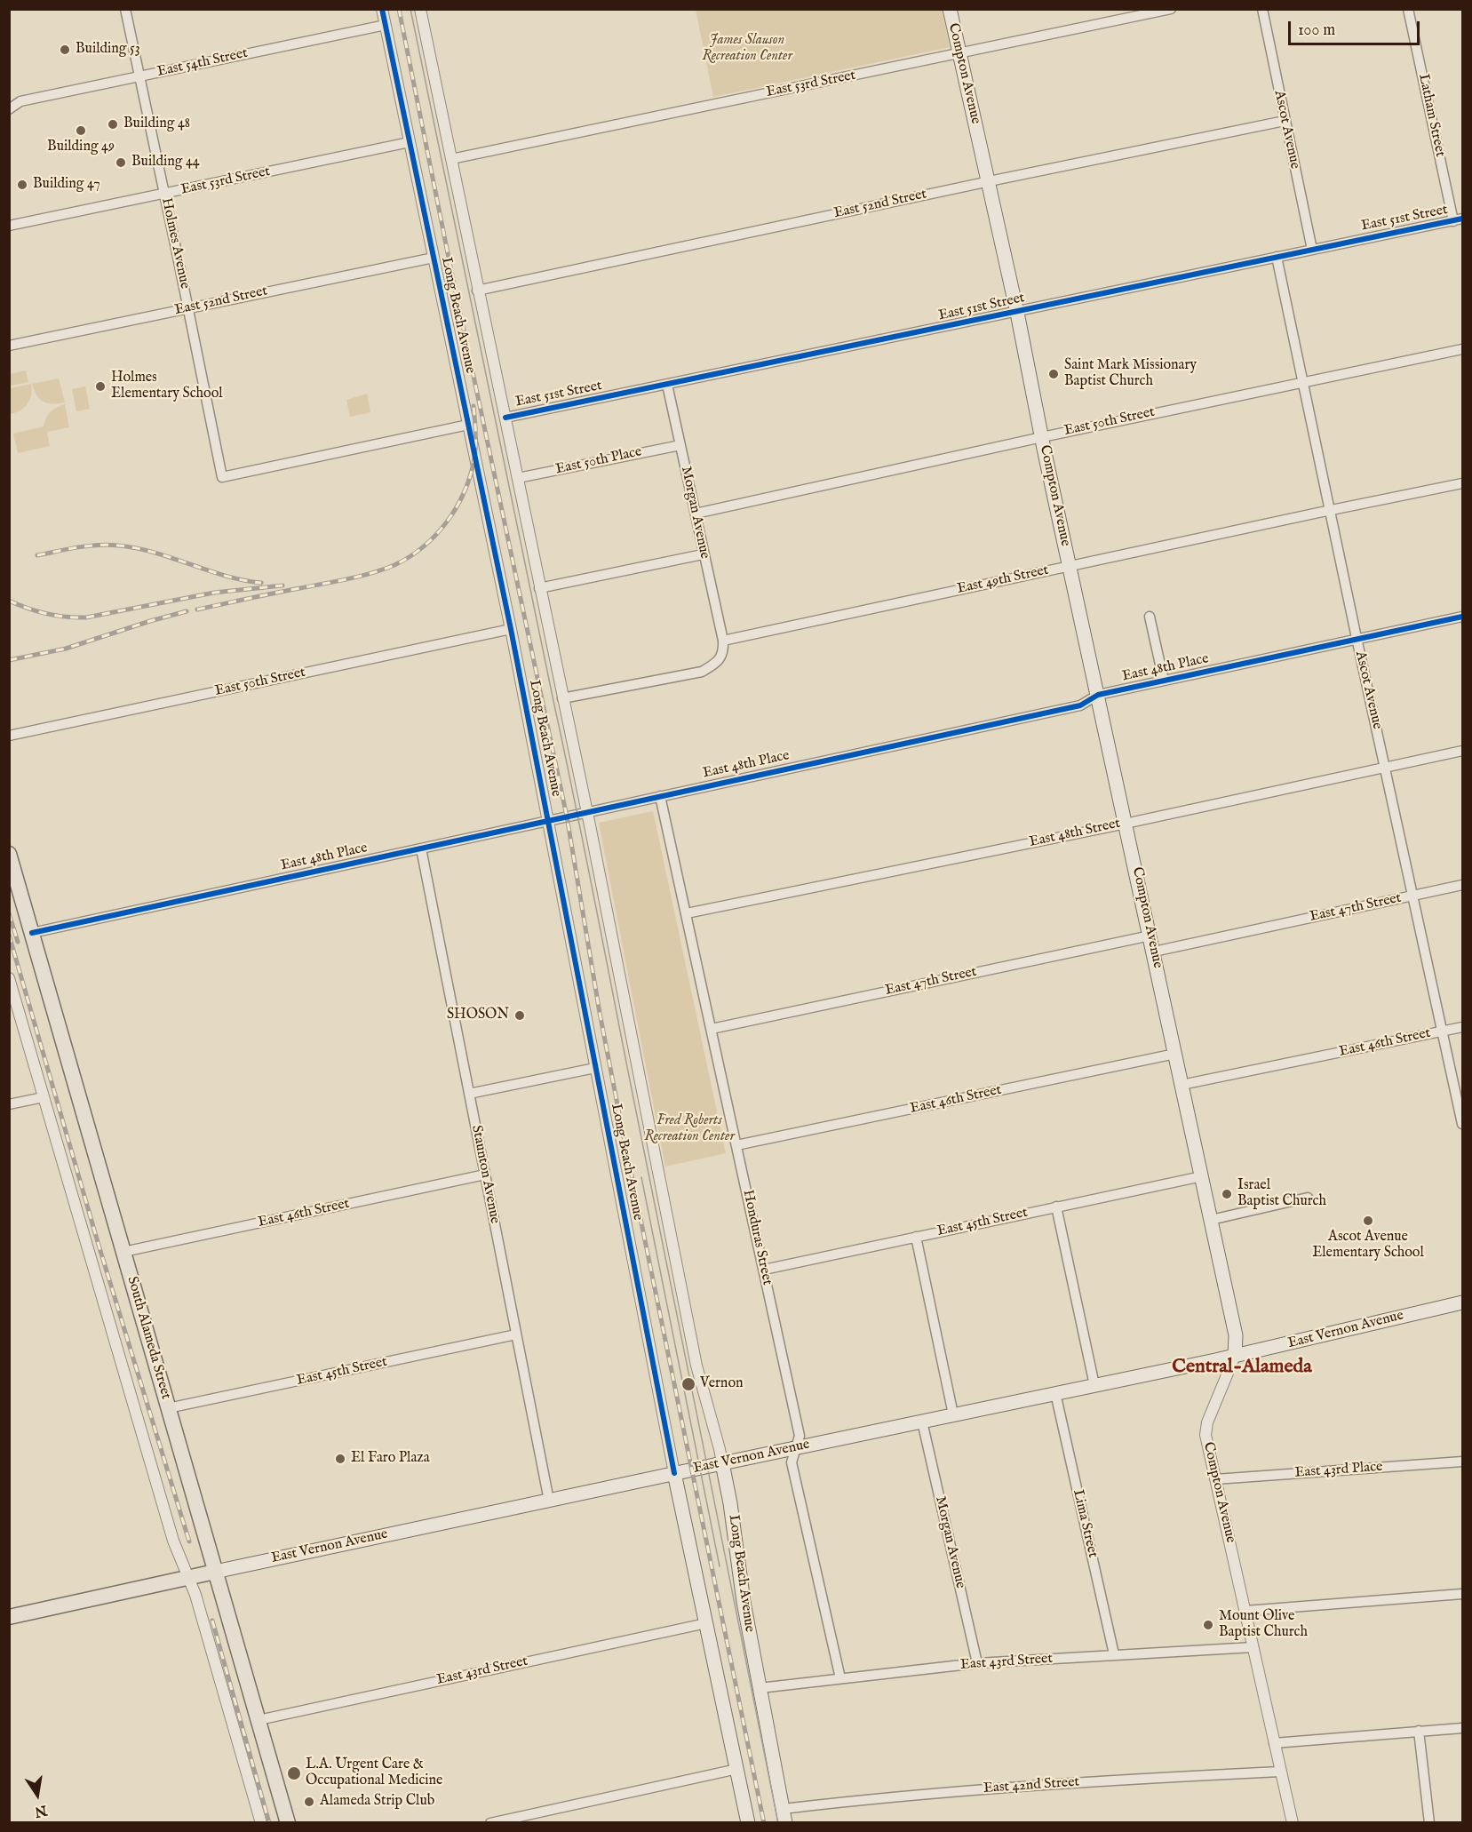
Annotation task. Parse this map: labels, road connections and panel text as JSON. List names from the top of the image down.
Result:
{
  "streets": {
    "main road": [
      "Compton Avenue",
      "Long Beach Avenue",
      "East Vernon Avenue",
      "South Alameda Street"
    ],
    "street": [
      "East 54th Street",
      "East 53rd Street",
      "Latham Street",
      "Ascot Avenue",
      "East 52nd Street",
      "East 51st Street",
      "Holmes Avenue",
      "East 50th Street",
      "East 50th Place",
      "Morgan Avenue",
      "East 49th Street",
      "East 48th Place",
      "East 48th Street",
      "East 47th Street",
      "East 46th Street",
      "Staunton Avenue",
      "East 45th Street",
      "Honduras Street",
      "East 43rd Place",
      "Lima Street",
      "East 43rd Street",
      "East 42nd Street"
    ]
  },
  "crossings": [
    ["East 54th Street", "Holmes Avenue"],
    ["East 54th Street", "Long Beach Avenue"],
    ["Compton Avenue", "East 53rd Street"],
    ["Compton Avenue", "East 52nd Street"],
    ["Compton Avenue", "East 51st Street"],
    ["Compton Avenue", "East 50th Street"],
    ["Compton Avenue", "East 49th Street"],
    ["Compton Avenue", "East 48th Place"],
    ["Compton Avenue", "East 48th Street"],
    ["Compton Avenue", "East 47th Street"],
    ["Compton Avenue", "East 46th Street"],
    ["Compton Avenue", "East 45th Street"],
    ["Compton Avenue", "East Vernon Avenue"],
    ["Compton Avenue", "East 43rd Place"],
    ["Compton Avenue", "East 43rd Street"],
    ["Compton Avenue", "East 42nd Street"],
    ["East 53rd Street", "Holmes Avenue"],
    ["East 53rd Street", "Long Beach Avenue"],
    ["Latham Street", "East 51st Street"],
    ["Ascot Avenue", "East 52nd Street"],
    ["Ascot Avenue", "East 51st Street"],
    ["Ascot Avenue", "East 50th Street"],
    ["Ascot Avenue", "East 49th Street"],
    ["Ascot Avenue", "East 48th Place"],
    ["Ascot Avenue", "East 48th Street"],
    ["Ascot Avenue", "East 47th Street"],
    ["Ascot Avenue", "East 46th Street"],
    ["East 52nd Street", "Holmes Avenue"],
    ["East 52nd Street", "Long Beach Avenue"],
    ["East 51st Street", "Long Beach Avenue"],
    ["East 51st Street", "Morgan Avenue"],
    ["Holmes Avenue", "Long Beach Avenue"],
    ["Long Beach Avenue", "East 50th Street"],
    ["Long Beach Avenue", "East 50th Place"],
    ["Long Beach Avenue", "East 48th Place"],
    ["Long Beach Avenue", "East Vernon Avenue"],
    ["Long Beach Avenue", "East 43rd Street"],
    ["Long Beach Avenue", "East 42nd Street"],
    ["East 50th Street", "Morgan Avenue"],
    ["East 50th Place", "Morgan Avenue"],
    ["Morgan Avenue", "East 49th Street"],
    ["Morgan Avenue", "East Vernon Avenue"],
    ["Morgan Avenue", "East 43rd Street"],
    ["East 48th Place", "Staunton Avenue"],
    ["East 48th Place", "Honduras Street"],
    ["East 48th Place", "South Alameda Street"],
    ["East 48th Street", "Honduras Street"],
    ["East 47th Street", "Honduras Street"],
    ["East 46th Street", "Staunton Avenue"],
    ["East 46th Street", "Honduras Street"],
    ["East 46th Street", "South Alameda Street"],
    ["Staunton Avenue", "East 45th Street"],
    ["Staunton Avenue", "East Vernon Avenue"],
    ["East 45th Street", "Honduras Street"],
    ["East 45th Street", "South Alameda Street"],
    ["Honduras Street", "East Vernon Avenue"],
    ["Honduras Street", "East 43rd Street"],
    ["East Vernon Avenue", "South Alameda Street"],
    ["East Vernon Avenue", "Lima Street"],
    ["South Alameda Street", "East 43rd Street"],
    ["Lima Street", "East 43rd Street"]
  ],
  "districts": ["Central-Alameda"],
  "parks": ["James Slauson Recreation Center", "Fred Roberts Recreation Center"],
  "places": [
    "Building 53",
    "Building 48",
    "Building 49",
    "Building 44",
    "Building 47",
    "Saint Mark Missionary Baptist Church",
    "Holmes Elementary School",
    "SHOSON",
    "Israel Baptist Church",
    "Ascot Avenue Elementary School",
    "Vernon",
    "El Faro Plaza",
    "Mount Olive Baptist Church",
    "L.A. Urgent Care & Occupational Medicine",
    "Alameda Strip Club"
  ],
  "scale_bar": "100 m",
  "north": "bottom"
}
